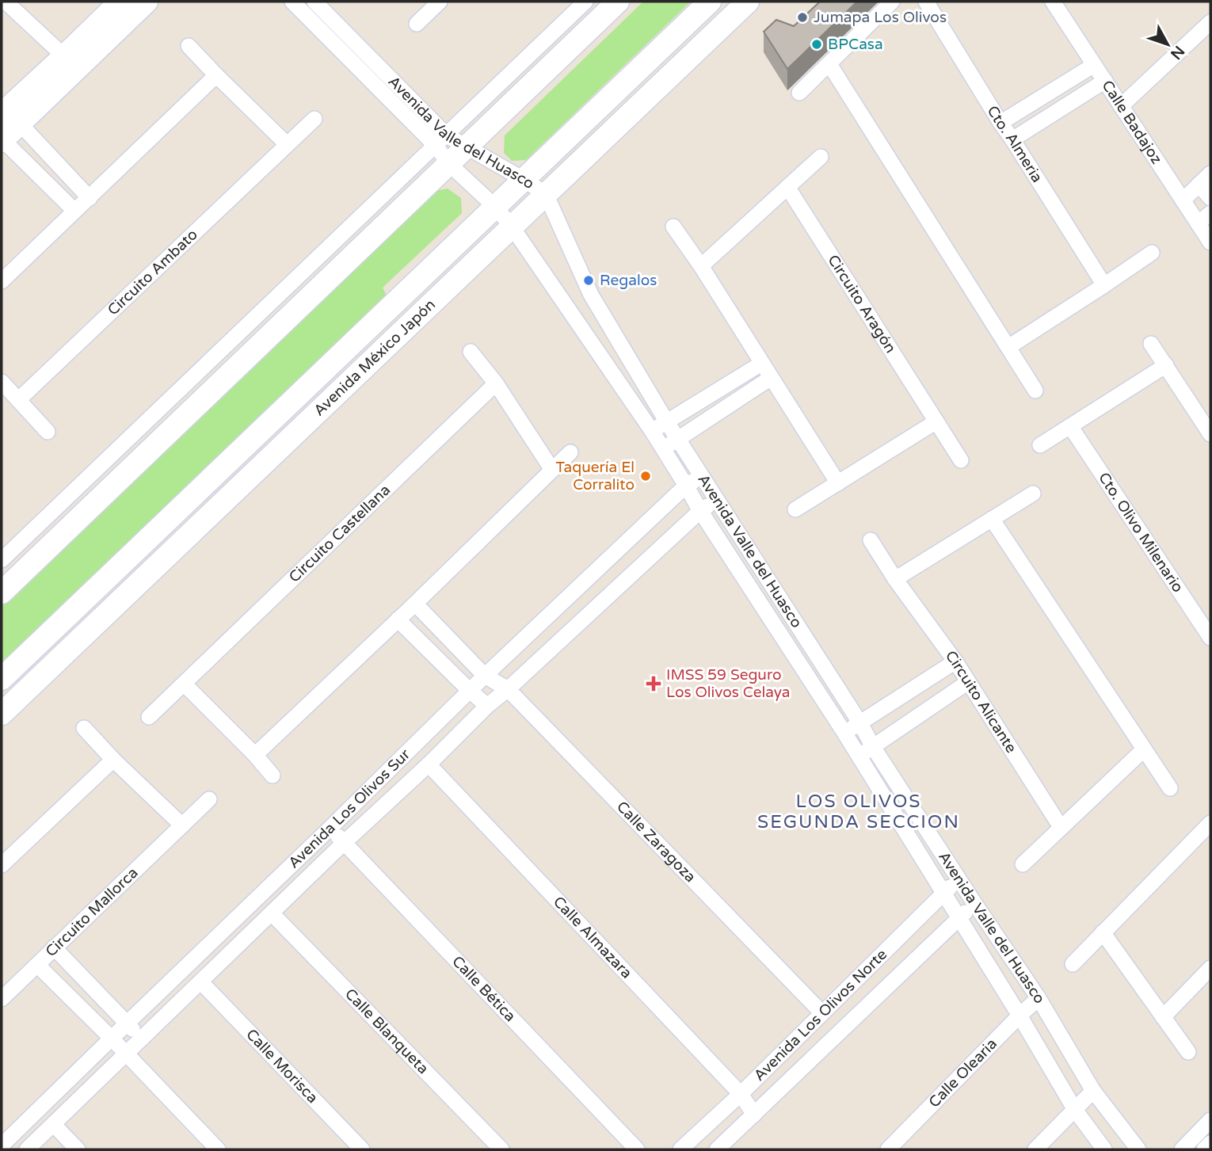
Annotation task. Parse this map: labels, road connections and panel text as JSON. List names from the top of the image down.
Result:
{
  "streets": {
    "street": [
      "Calle Badajoz",
      "Avenida Valle del Huasco",
      "Cto. Almeria",
      "Circuito Ambato",
      "Circuito Aragón",
      "Avenida México Japón",
      "Cto. Olivo Milenario",
      "Circuito Castellana",
      "Circuito Alicante",
      "Avenida Los Olivos Sur",
      "Calle Zaragoza",
      "Circuito Mallorca",
      "Calle Almazara",
      "Calle Bética",
      "Avenida Los Olivos Norte",
      "Calle Blanqueta",
      "Calle Morisca",
      "Calle Olearia"
    ]
  },
  "crossings": [
    ["Avenida Valle del Huasco", "Avenida México Japón"],
    ["Avenida Valle del Huasco", "Avenida Los Olivos Sur"],
    ["Avenida Valle del Huasco", "Avenida Los Olivos Norte"],
    ["Avenida Valle del Huasco", "Calle Olearia"],
    ["Avenida Los Olivos Sur", "Calle Zaragoza"],
    ["Avenida Los Olivos Sur", "Calle Almazara"],
    ["Avenida Los Olivos Sur", "Calle Bética"],
    ["Avenida Los Olivos Sur", "Calle Blanqueta"],
    ["Avenida Los Olivos Sur", "Calle Morisca"],
    ["Calle Zaragoza", "Avenida Los Olivos Norte"],
    ["Calle Almazara", "Avenida Los Olivos Norte"]
  ],
  "districts": ["LOS OLIVOS SEGUNDA SECCION"],
  "places": {
    "other": [
      "Jumapa Los Olivos",
      "BPCasa",
      "Regalos",
      "Taquería El Corralito"
    ],
    "health": ["IMSS 59 Seguro Los Olivos Celaya"]
  },
  "north": "bottom right"
}
